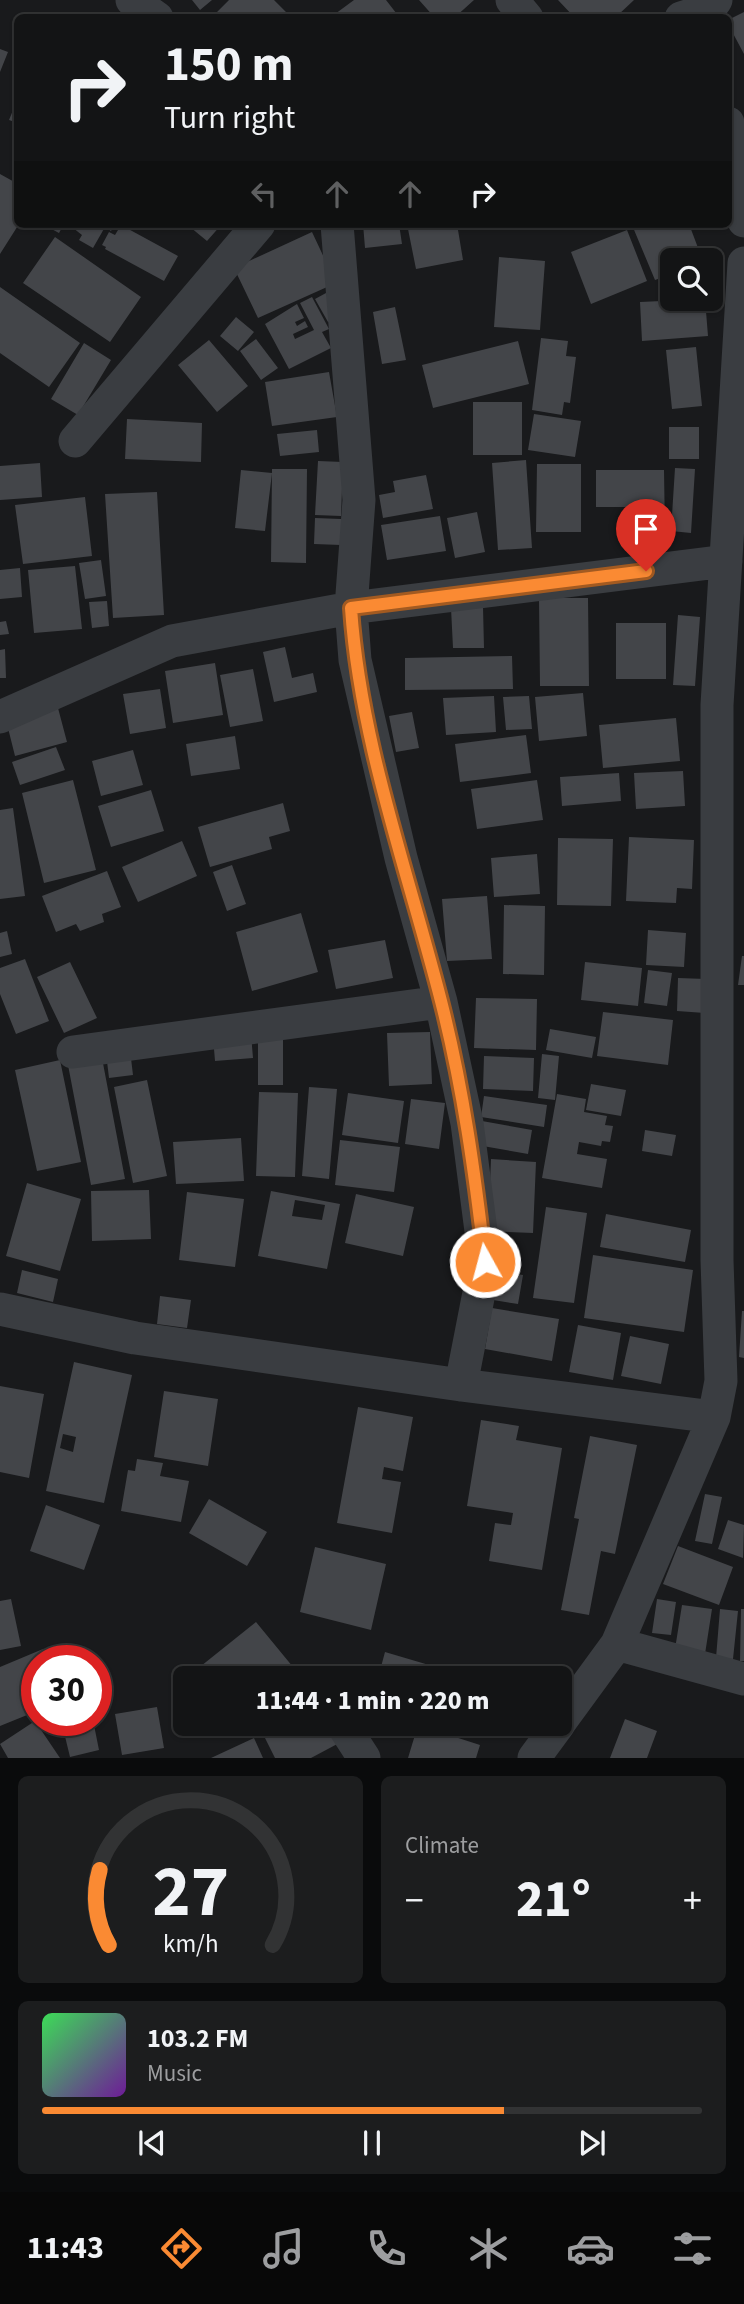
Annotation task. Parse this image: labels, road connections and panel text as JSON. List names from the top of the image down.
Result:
{
  "page": {
    "turn": ["150 m", "Turn right"],
    "limit": "30",
    "trip": "11:44 · 1 min · 220 m",
    "tile": "Climate",
    "heat": ["−", "21°", "+"],
    "song": ["103.2 FM", "Music"],
    "tabs": "11:43",
    "gauge": ["27", "km/h"]
  }
}
